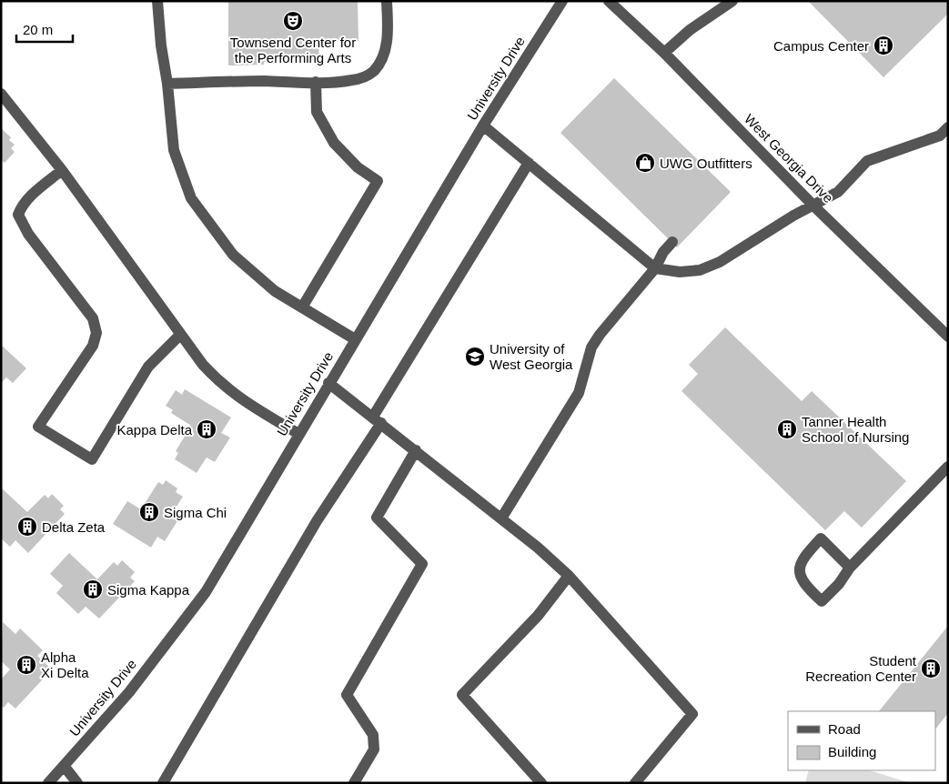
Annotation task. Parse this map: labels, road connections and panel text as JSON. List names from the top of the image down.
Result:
{
  "streets": {
    "street": ["University Drive", "West Georgia Drive"]
  },
  "places": {
    "theatre": ["Townsend Center for the Performing Arts"],
    "building": [
      "Campus Center",
      "Kappa Delta",
      "Tanner Health School of Nursing",
      "Sigma Chi",
      "Delta Zeta",
      "Sigma Kappa",
      "Alpha Xi Delta",
      "Student Recreation Center"
    ],
    "shop": ["UWG Outfitters"],
    "school or university": ["University of West Georgia"]
  },
  "legend": ["Road", "Building"],
  "scale_bar": "20 m"
}
